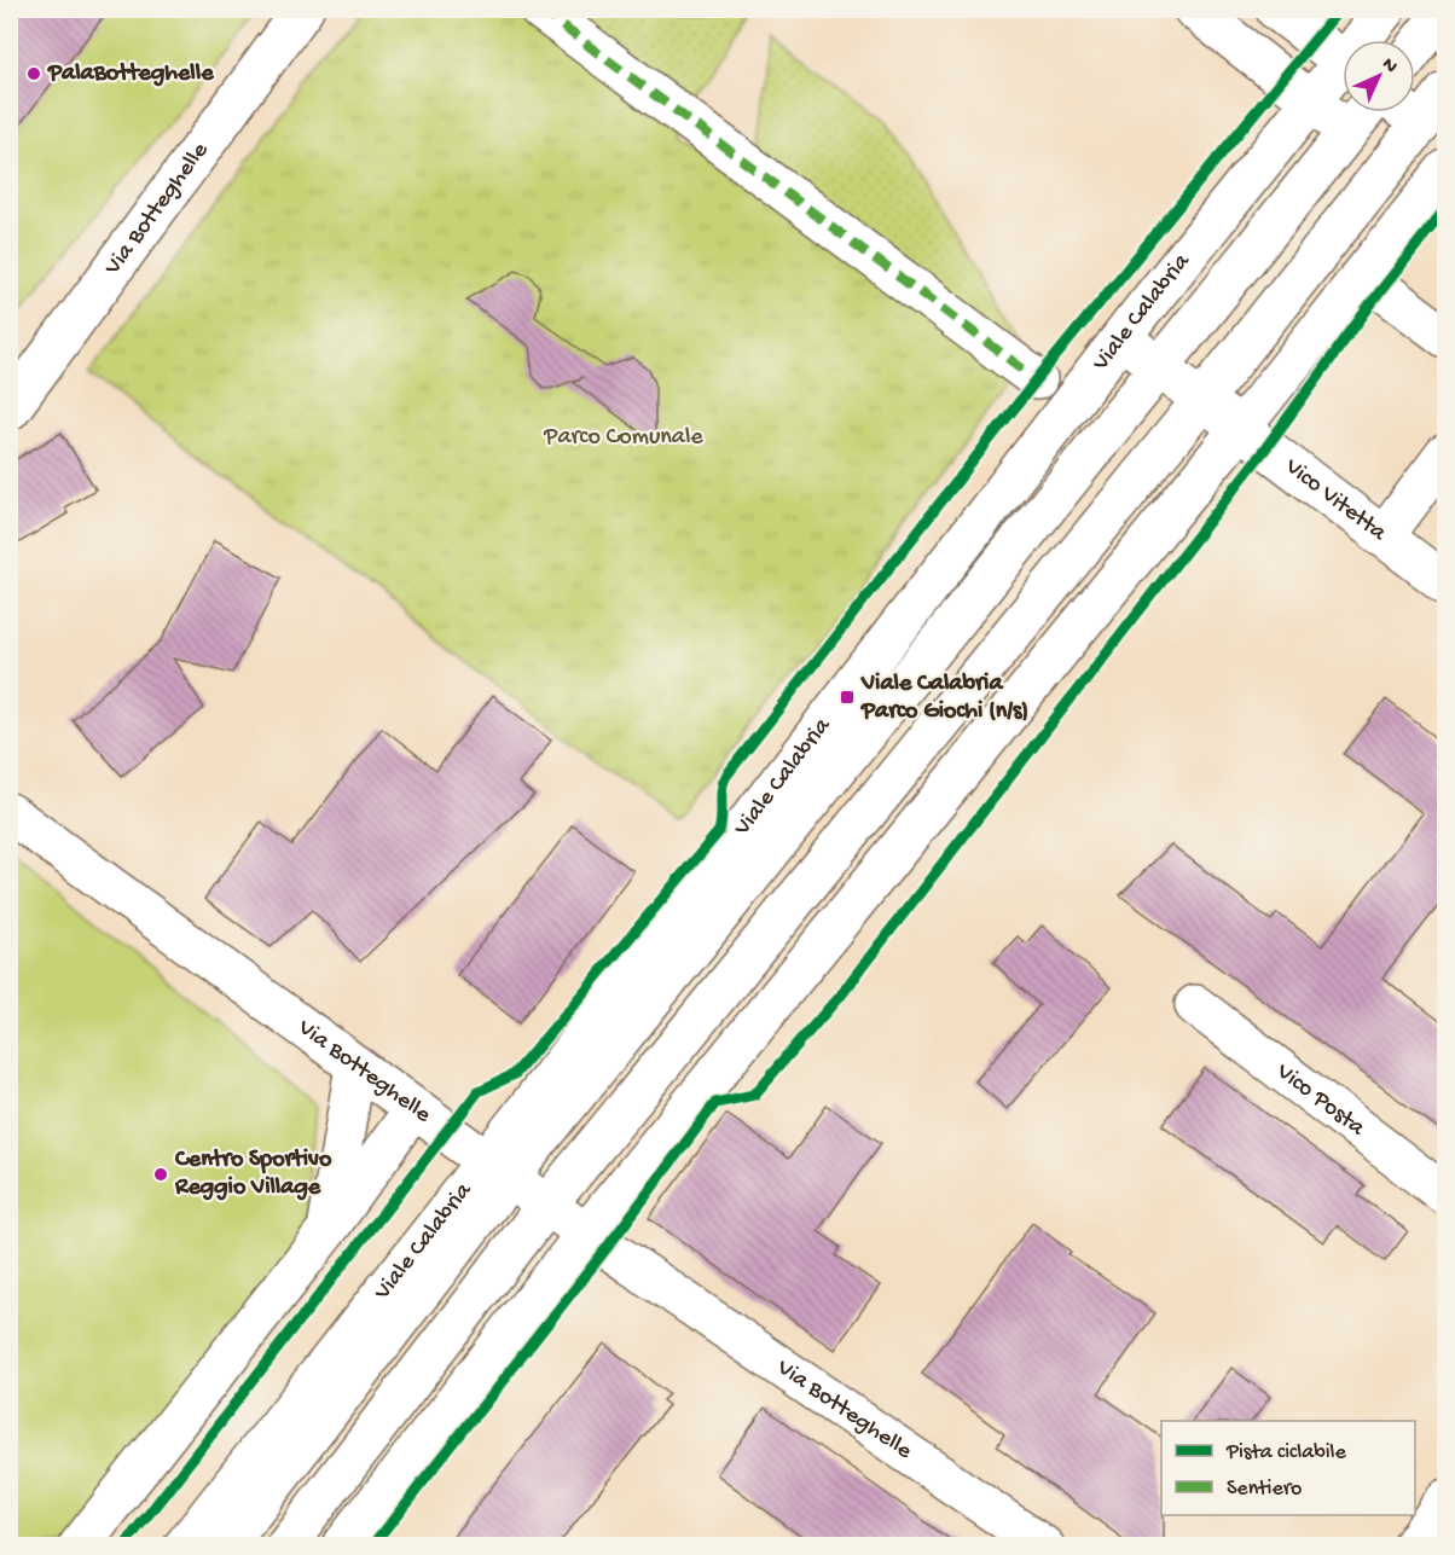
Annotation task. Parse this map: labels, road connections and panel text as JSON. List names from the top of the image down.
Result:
{
  "streets": {
    "street": [
      "Via Botteghelle",
      "Viale Calabria",
      "Vico Vitetta",
      "Vico Posta"
    ]
  },
  "crossings": [
    ["Via Botteghelle", "Viale Calabria"],
    ["Viale Calabria", "Vico Vitetta"]
  ],
  "parks": ["Parco Comunale"],
  "places": {
    "other": ["PalaBotteghelle", "Centro Sportivo Reggio Village"],
    "transit": ["Viale Calabria Parco Giochi (n/s)"]
  },
  "legend": ["Pista ciclabile", "Sentiero"],
  "north": "top right"
}
